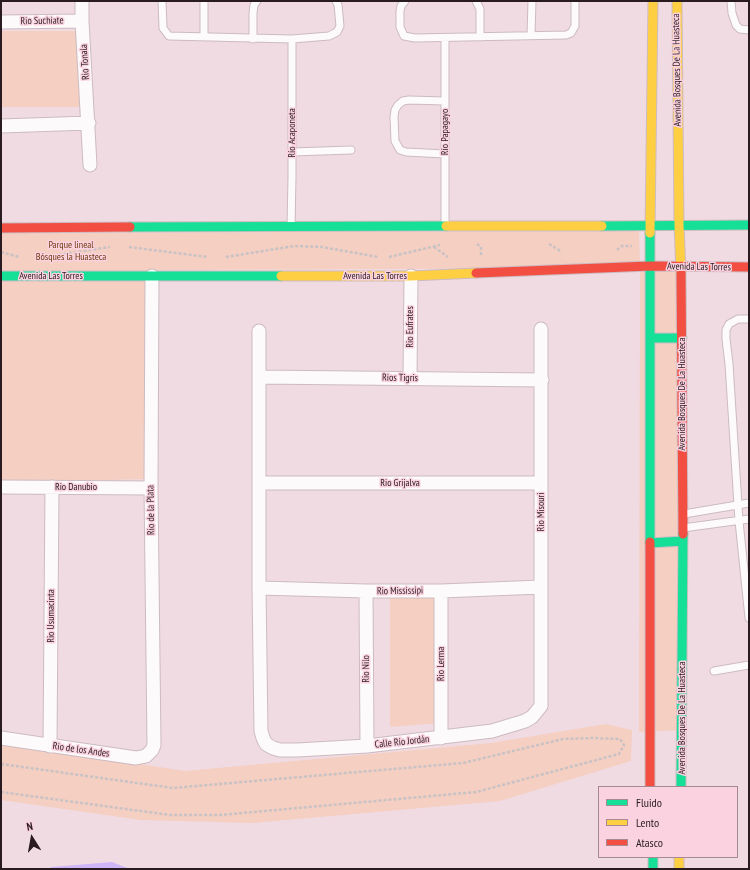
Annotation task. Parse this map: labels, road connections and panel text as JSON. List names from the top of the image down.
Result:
{
  "streets": {
    "street": [
      "Rio Suchiate",
      "Rio Tonala",
      "Avenida Bosques De La Huasteca",
      "Avenida Las Torres",
      "Rio Eufrates",
      "Rios Tigris",
      "Rio Grijalva",
      "Rio Danubio",
      "Rio de la Plata",
      "Rio Misouri",
      "Rio Mississipi",
      "Rio Usumacinta",
      "Rio Lerma",
      "Rio Nilo",
      "Calle Río Jordán",
      "Rio de los Andes"
    ],
    "lane": ["Río Papagayo", "Río Acaponeta"]
  },
  "crossings": [
    ["Rio Suchiate", "Rio Tonala"],
    ["Avenida Bosques De La Huasteca", "Avenida Las Torres"],
    ["Avenida Las Torres", "Rio Eufrates"],
    ["Avenida Las Torres", "Rio de la Plata"],
    ["Rio Eufrates", "Rios Tigris"],
    ["Rios Tigris", "Rio Misouri"],
    ["Rio Grijalva", "Rio Misouri"],
    ["Rio Danubio", "Rio de la Plata"],
    ["Rio Danubio", "Rio Usumacinta"],
    ["Rio de la Plata", "Rio de los Andes"],
    ["Rio Misouri", "Rio Mississipi"],
    ["Rio Misouri", "Calle Río Jordán"],
    ["Rio Mississipi", "Rio Lerma"],
    ["Rio Mississipi", "Rio Nilo"],
    ["Rio Mississipi", "Calle Río Jordán"],
    ["Rio Usumacinta", "Rio de los Andes"],
    ["Rio Lerma", "Calle Río Jordán"],
    ["Rio Nilo", "Calle Río Jordán"]
  ],
  "parks": ["Parque lineal Bósques la Huasteca"],
  "legend": ["Fluido", "Lento", "Atasco"],
  "north": "top"
}
